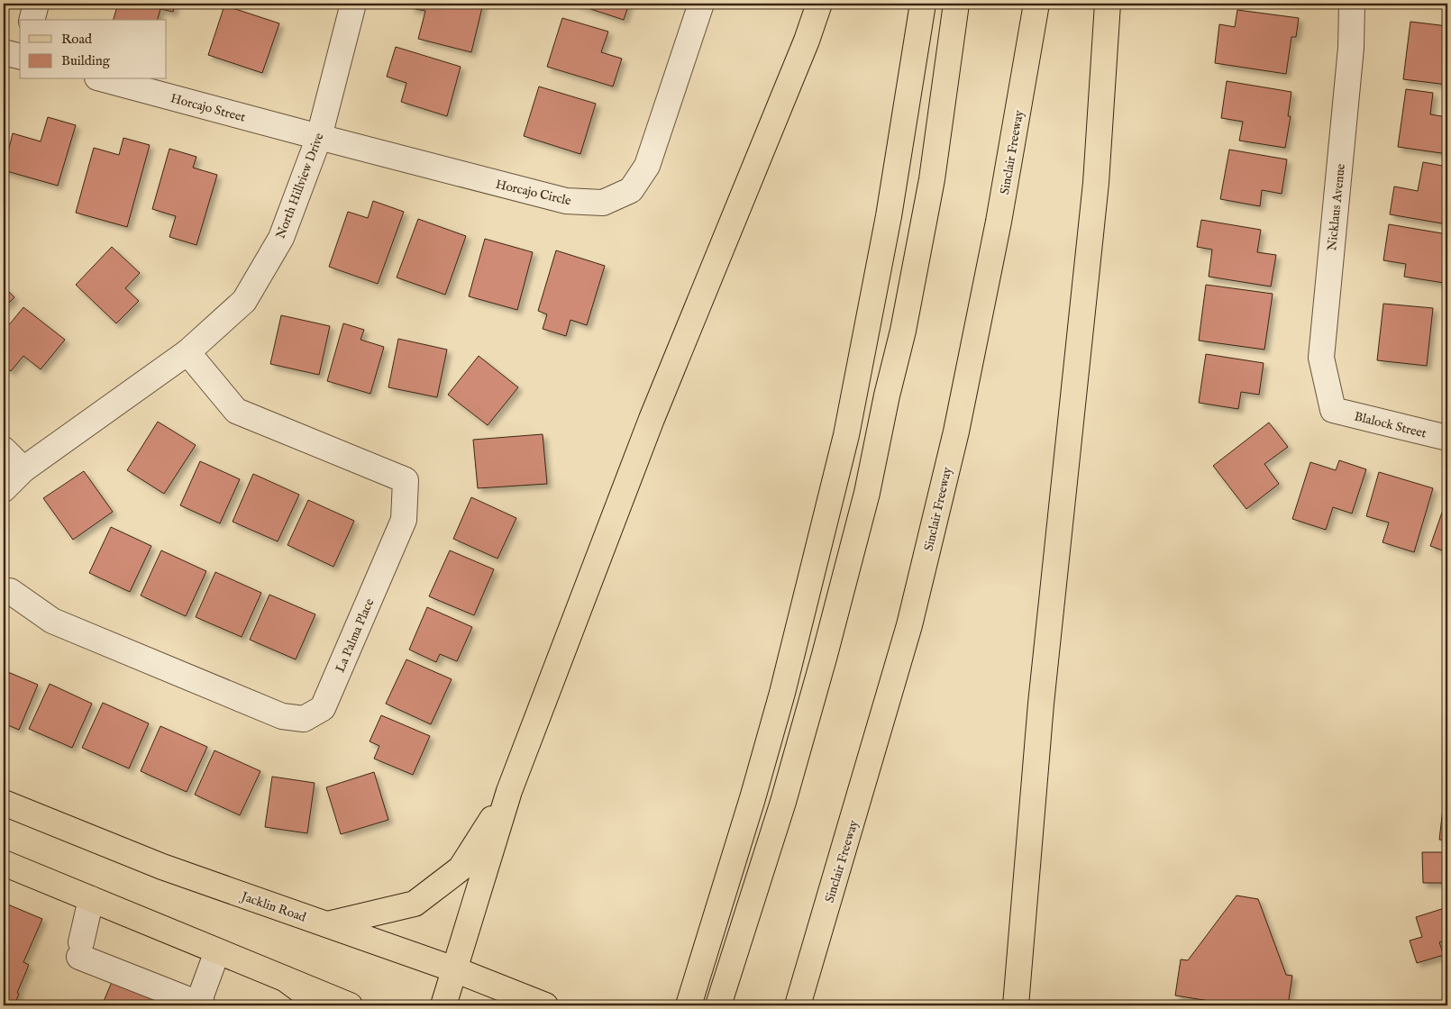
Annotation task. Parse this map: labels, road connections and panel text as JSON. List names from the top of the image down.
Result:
{
  "streets": {
    "main road": ["Sinclair Freeway", "Jacklin Road"],
    "street": [
      "Horcajo Street",
      "North Hillview Drive",
      "Horcajo Circle",
      "Nicklaus Avenue",
      "Blalock Street",
      "La Palma Place"
    ]
  },
  "crossings": [
    ["Horcajo Street", "North Hillview Drive"],
    ["Horcajo Street", "Horcajo Circle"],
    ["North Hillview Drive", "Horcajo Circle"],
    ["North Hillview Drive", "La Palma Place"],
    ["Nicklaus Avenue", "Blalock Street"]
  ],
  "legend": ["Road", "Building"]
}
